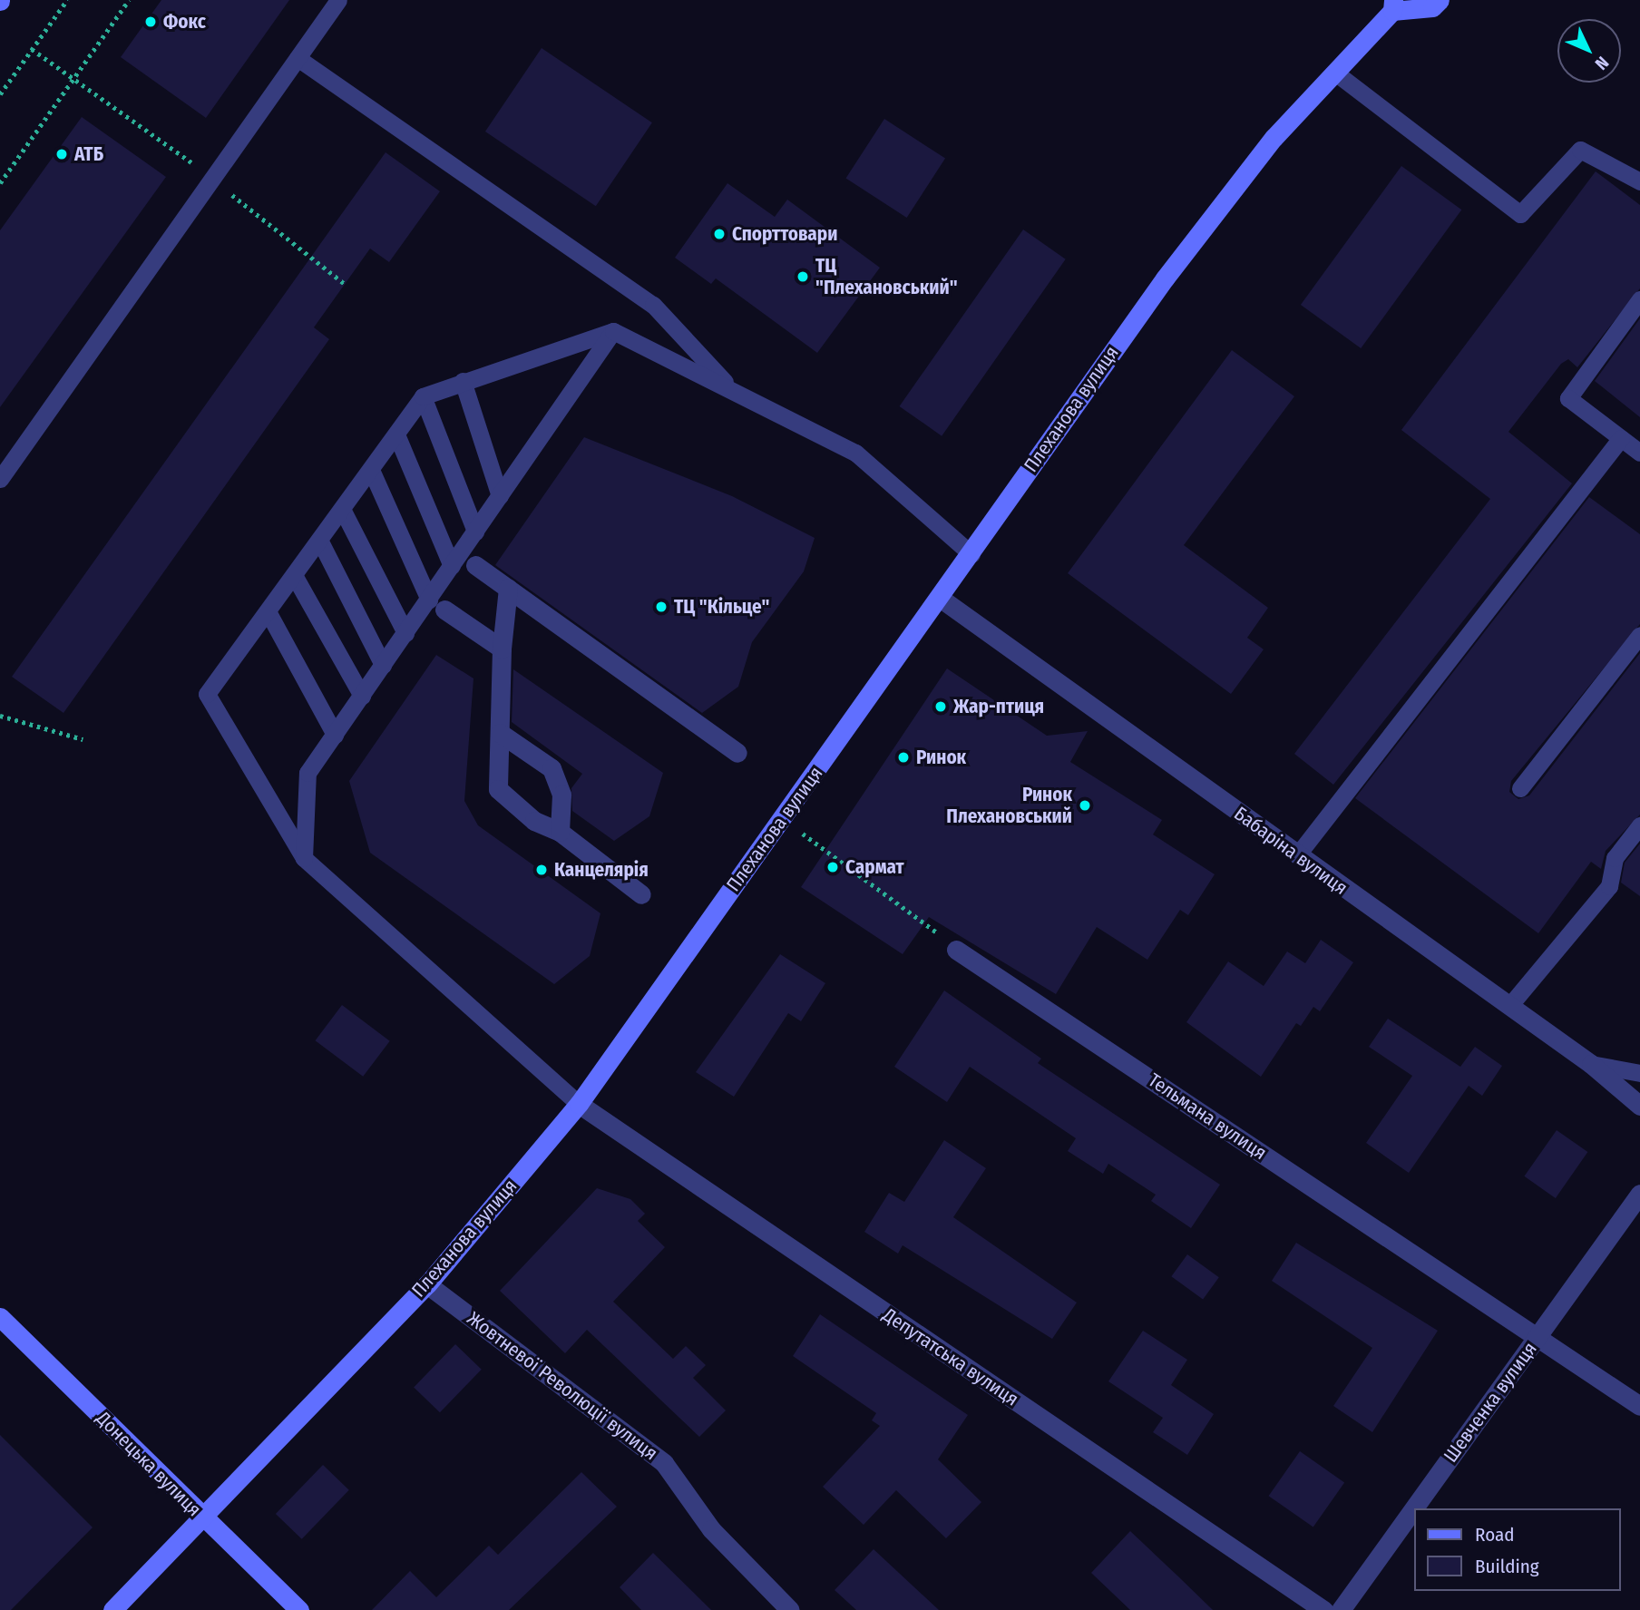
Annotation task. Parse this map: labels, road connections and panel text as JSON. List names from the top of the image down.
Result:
{
  "streets": {
    "street": [
      "Плеханова вулиця",
      "Бабаріна вулиця",
      "Тельмана вулиця",
      "Депутатська вулиця",
      "Жовтневої Революції вулиця",
      "Шевченка вулиця",
      "Донецька вулиця"
    ]
  },
  "crossings": [
    ["Плеханова вулиця", "Бабаріна вулиця"],
    ["Плеханова вулиця", "Депутатська вулиця"],
    ["Плеханова вулиця", "Жовтневої Революції вулиця"],
    ["Плеханова вулиця", "Донецька вулиця"],
    ["Тельмана вулиця", "Шевченка вулиця"]
  ],
  "places": [
    "Фокс",
    "АТБ",
    "Спорттовари",
    "ТЦ \"Плехановський\"",
    "ТЦ \"Кільце\"",
    "Жар-птиця",
    "Ринок",
    "Ринок Плехановський",
    "Сармат",
    "Канцелярія"
  ],
  "legend": ["Road", "Building"],
  "north": "bottom right"
}
